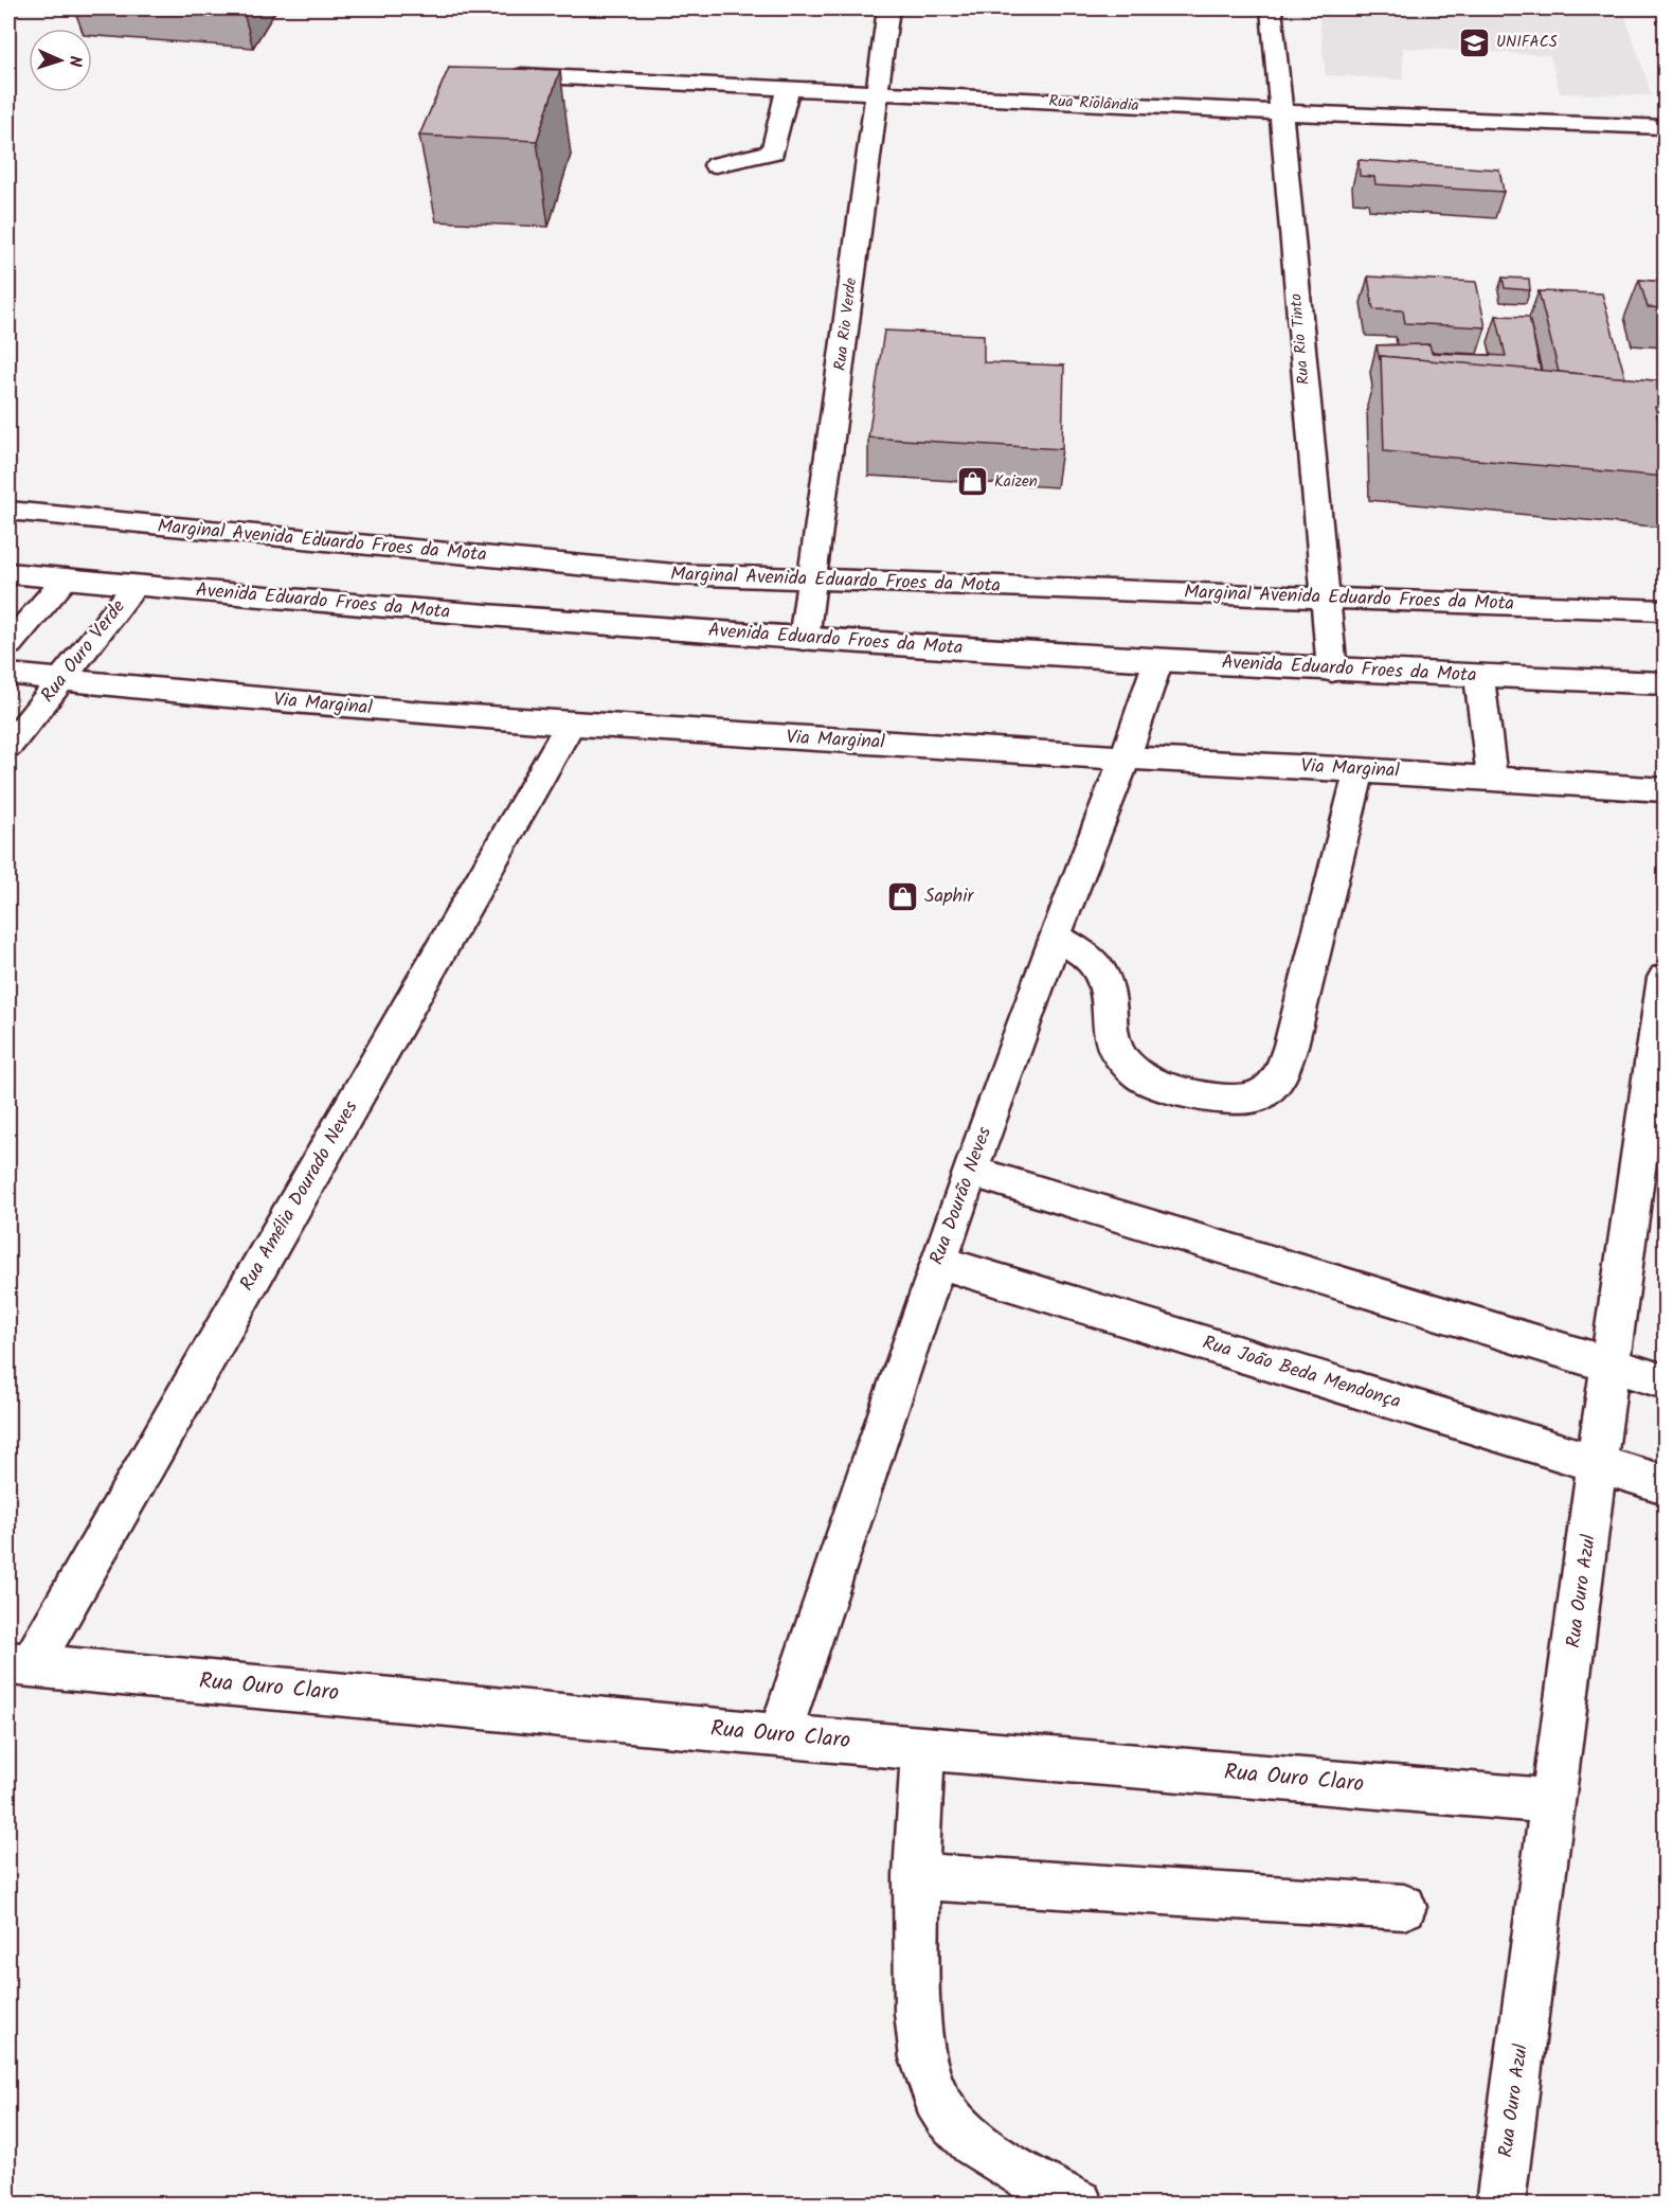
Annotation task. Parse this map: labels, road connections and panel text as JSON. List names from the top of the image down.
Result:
{
  "streets": {
    "main road": [
      "Rua Riolândia",
      "Rua Rio Verde",
      "Rua Rio Tinto",
      "Marginal Avenida Eduardo Froes da Mota",
      "Avenida Eduardo Froes da Mota",
      "Rua Ouro Verde",
      "Via Marginal",
      "Rua Amélia Dourado Neves",
      "Rua Dourão Neves",
      "Rua João Beda Mendonça",
      "Rua Ouro Azul",
      "Rua Ouro Claro"
    ]
  },
  "crossings": [
    ["Rua Riolândia", "Rua Rio Verde"],
    ["Rua Riolândia", "Rua Rio Tinto"],
    ["Rua Rio Verde", "Marginal Avenida Eduardo Froes da Mota"],
    ["Rua Rio Verde", "Avenida Eduardo Froes da Mota"],
    ["Rua Rio Tinto", "Marginal Avenida Eduardo Froes da Mota"],
    ["Rua Rio Tinto", "Avenida Eduardo Froes da Mota"],
    ["Avenida Eduardo Froes da Mota", "Rua Ouro Verde"],
    ["Avenida Eduardo Froes da Mota", "Rua Dourão Neves"],
    ["Rua Ouro Verde", "Via Marginal"],
    ["Via Marginal", "Rua Amélia Dourado Neves"],
    ["Via Marginal", "Rua Dourão Neves"],
    ["Rua Amélia Dourado Neves", "Rua Ouro Claro"],
    ["Rua Dourão Neves", "Rua João Beda Mendonça"],
    ["Rua Dourão Neves", "Rua Ouro Claro"],
    ["Rua João Beda Mendonça", "Rua Ouro Azul"],
    ["Rua Ouro Azul", "Rua Ouro Claro"]
  ],
  "places": {
    "school or university": ["UNIFACS"],
    "shop": ["Kaizen", "Saphir"]
  },
  "north": "right"
}
